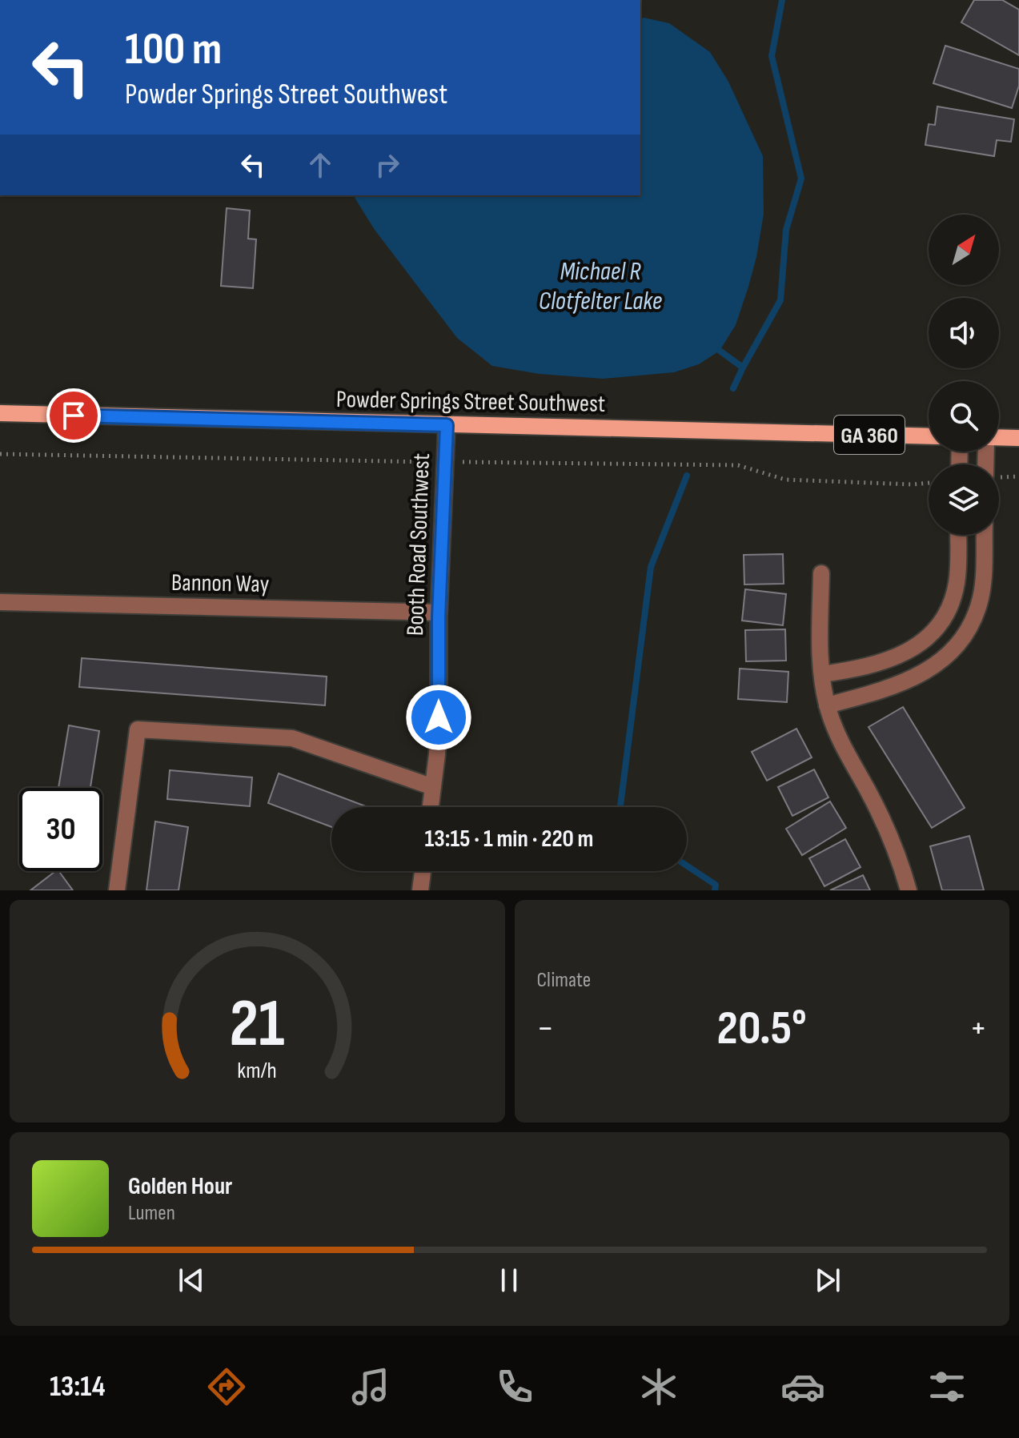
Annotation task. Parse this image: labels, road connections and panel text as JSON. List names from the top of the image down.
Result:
{
  "streets": {
    "main road": ["Powder Springs Street Southwest", "GA 360"],
    "street": ["Booth Road Southwest", "Bannon Way"]
  },
  "crossings": [
    ["Powder Springs Street Southwest", "Booth Road Southwest"],
    ["Booth Road Southwest", "Bannon Way"]
  ],
  "water": ["Michael R Clotfelter Lake"],
  "north": "top right",
  "page": {
    "turn": ["100 m", "Powder Springs Street Southwest"],
    "limit": "30",
    "trip": "13:15 · 1 min · 220 m",
    "tile": "Climate",
    "heat": ["−", "20.5°", "+"],
    "song": ["Golden Hour", "Lumen"],
    "tabs": "13:14",
    "gauge": ["21", "km/h"]
  }
}
